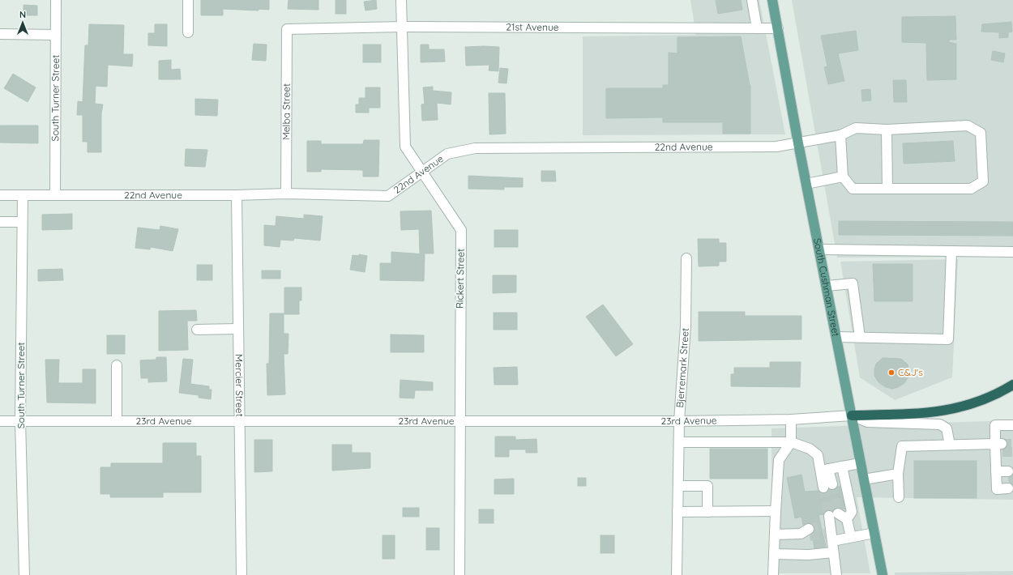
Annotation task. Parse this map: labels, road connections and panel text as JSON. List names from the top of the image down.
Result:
{
  "streets": {
    "main road": ["South Cushman Street"],
    "street": [
      "21st Avenue",
      "South Turner Street",
      "Melba Street",
      "22nd Avenue",
      "Rickert Street",
      "Bjerremark Street",
      "Mercier Street",
      "23rd Avenue"
    ]
  },
  "crossings": [
    ["21st Avenue", "Melba Street"],
    ["21st Avenue", "Rickert Street"],
    ["21st Avenue", "South Cushman Street"],
    ["South Turner Street", "22nd Avenue"],
    ["South Turner Street", "23rd Avenue"],
    ["Melba Street", "22nd Avenue"],
    ["22nd Avenue", "Rickert Street"],
    ["22nd Avenue", "South Cushman Street"],
    ["22nd Avenue", "Mercier Street"],
    ["Rickert Street", "23rd Avenue"],
    ["South Cushman Street", "23rd Avenue"],
    ["Bjerremark Street", "23rd Avenue"],
    ["Mercier Street", "23rd Avenue"]
  ],
  "places": ["C&J's"],
  "north": "top"
}
